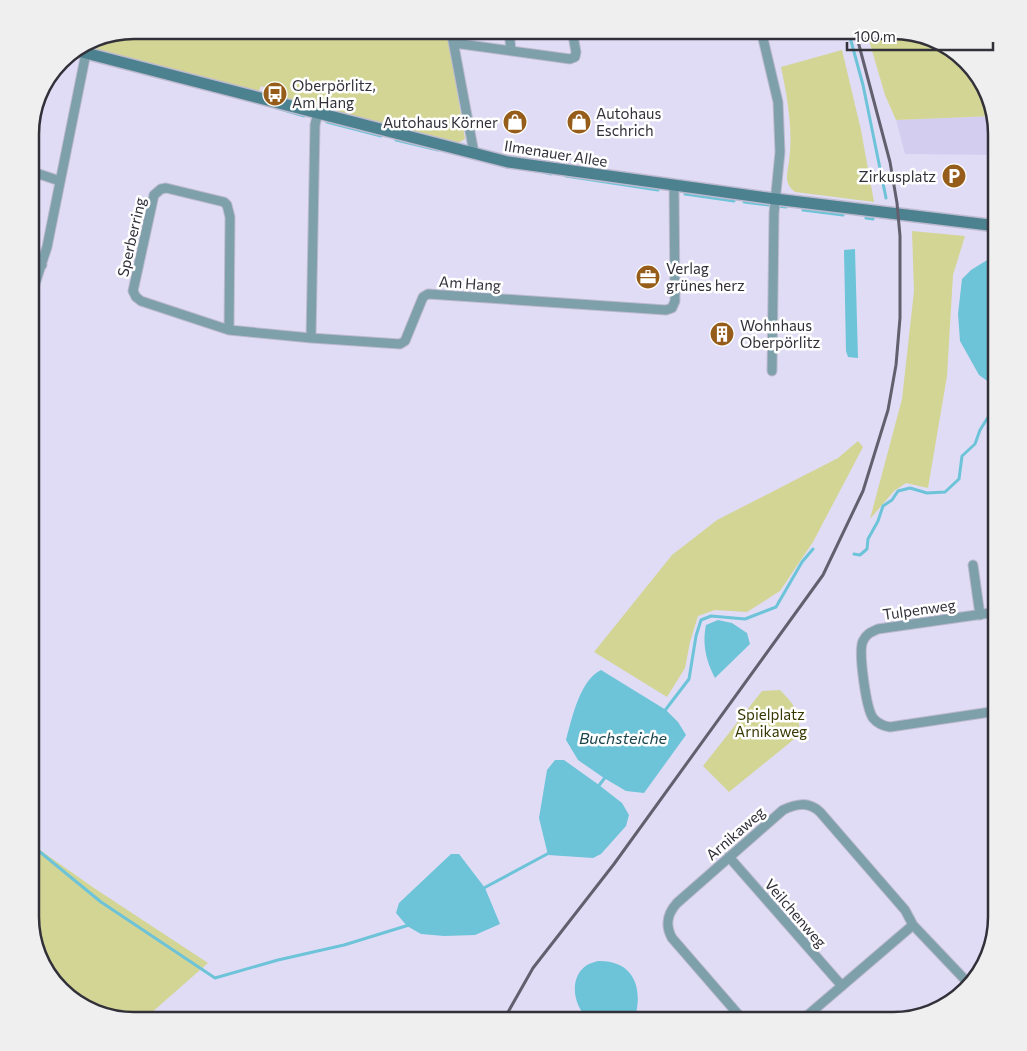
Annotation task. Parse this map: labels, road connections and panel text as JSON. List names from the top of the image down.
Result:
{
  "streets": {
    "street": [
      "Ilmenauer Allee",
      "Sperberring",
      "Am Hang",
      "Tulpenweg",
      "Arnikaweg",
      "Veilchenweg"
    ]
  },
  "crossings": [
    ["Ilmenauer Allee", "Am Hang"],
    ["Sperberring", "Am Hang"],
    ["Arnikaweg", "Veilchenweg"]
  ],
  "water": ["Buchsteiche"],
  "parks": ["Spielplatz Arnikaweg"],
  "places": {
    "bus stop": ["Oberpörlitz, Am Hang"],
    "shop": ["Autohaus Körner", "Autohaus Eschrich"],
    "parking": ["Zirkusplatz"],
    "office": ["Verlag grünes herz"],
    "building": ["Wohnhaus Oberpörlitz"]
  },
  "scale_bar": "100 m"
}
